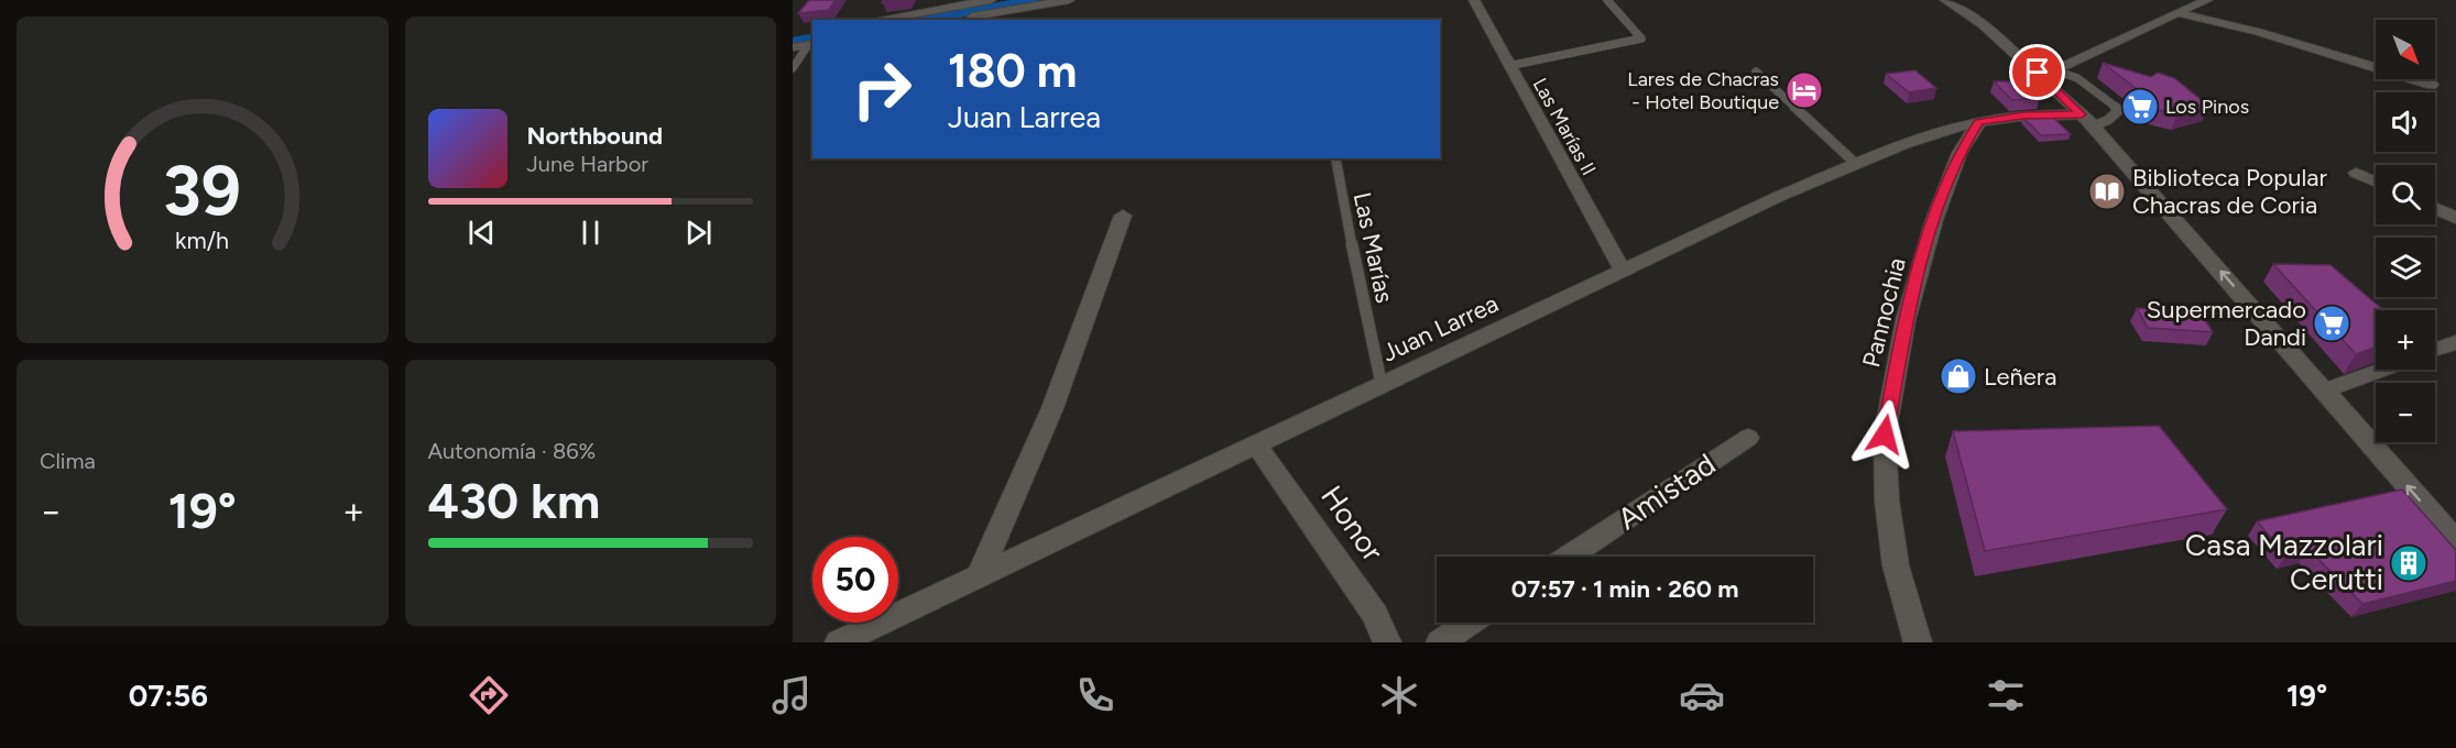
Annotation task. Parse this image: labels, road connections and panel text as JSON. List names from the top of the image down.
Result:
{
  "streets": {
    "street": [
      "Las Marías II",
      "Pannochia",
      "Juan Larrea",
      "Amistad",
      "Honor"
    ],
    "lane": ["Las Marías"]
  },
  "crossings": [
    ["Las Marías II", "Juan Larrea"],
    ["Las Marías", "Juan Larrea"],
    ["Pannochia", "Juan Larrea"],
    ["Juan Larrea", "Honor"]
  ],
  "places": {
    "hotel": ["Lares de Chacras - Hotel Boutique"],
    "supermarket": ["Los Pinos", "Supermercado Dandi"],
    "library": ["Biblioteca Popular Chacras de Coria"],
    "shop": ["Leñera"],
    "building": ["Casa Mazzolari Cerutti"]
  },
  "north": "bottom right",
  "page": {
    "map_buttons": ["+", "−"],
    "turn": ["180 m", "Juan Larrea"],
    "song": ["Northbound", "June Harbor"],
    "tile": [
      "Clima",
      ["Autonomía · 86%", "430 km"]
    ],
    "heat": ["−", "19°", "+"],
    "limit": "50",
    "trip": "07:57 · 1 min · 260 m",
    "tabs": ["07:56", "19°"],
    "gauge": ["39", "km/h"]
  }
}
